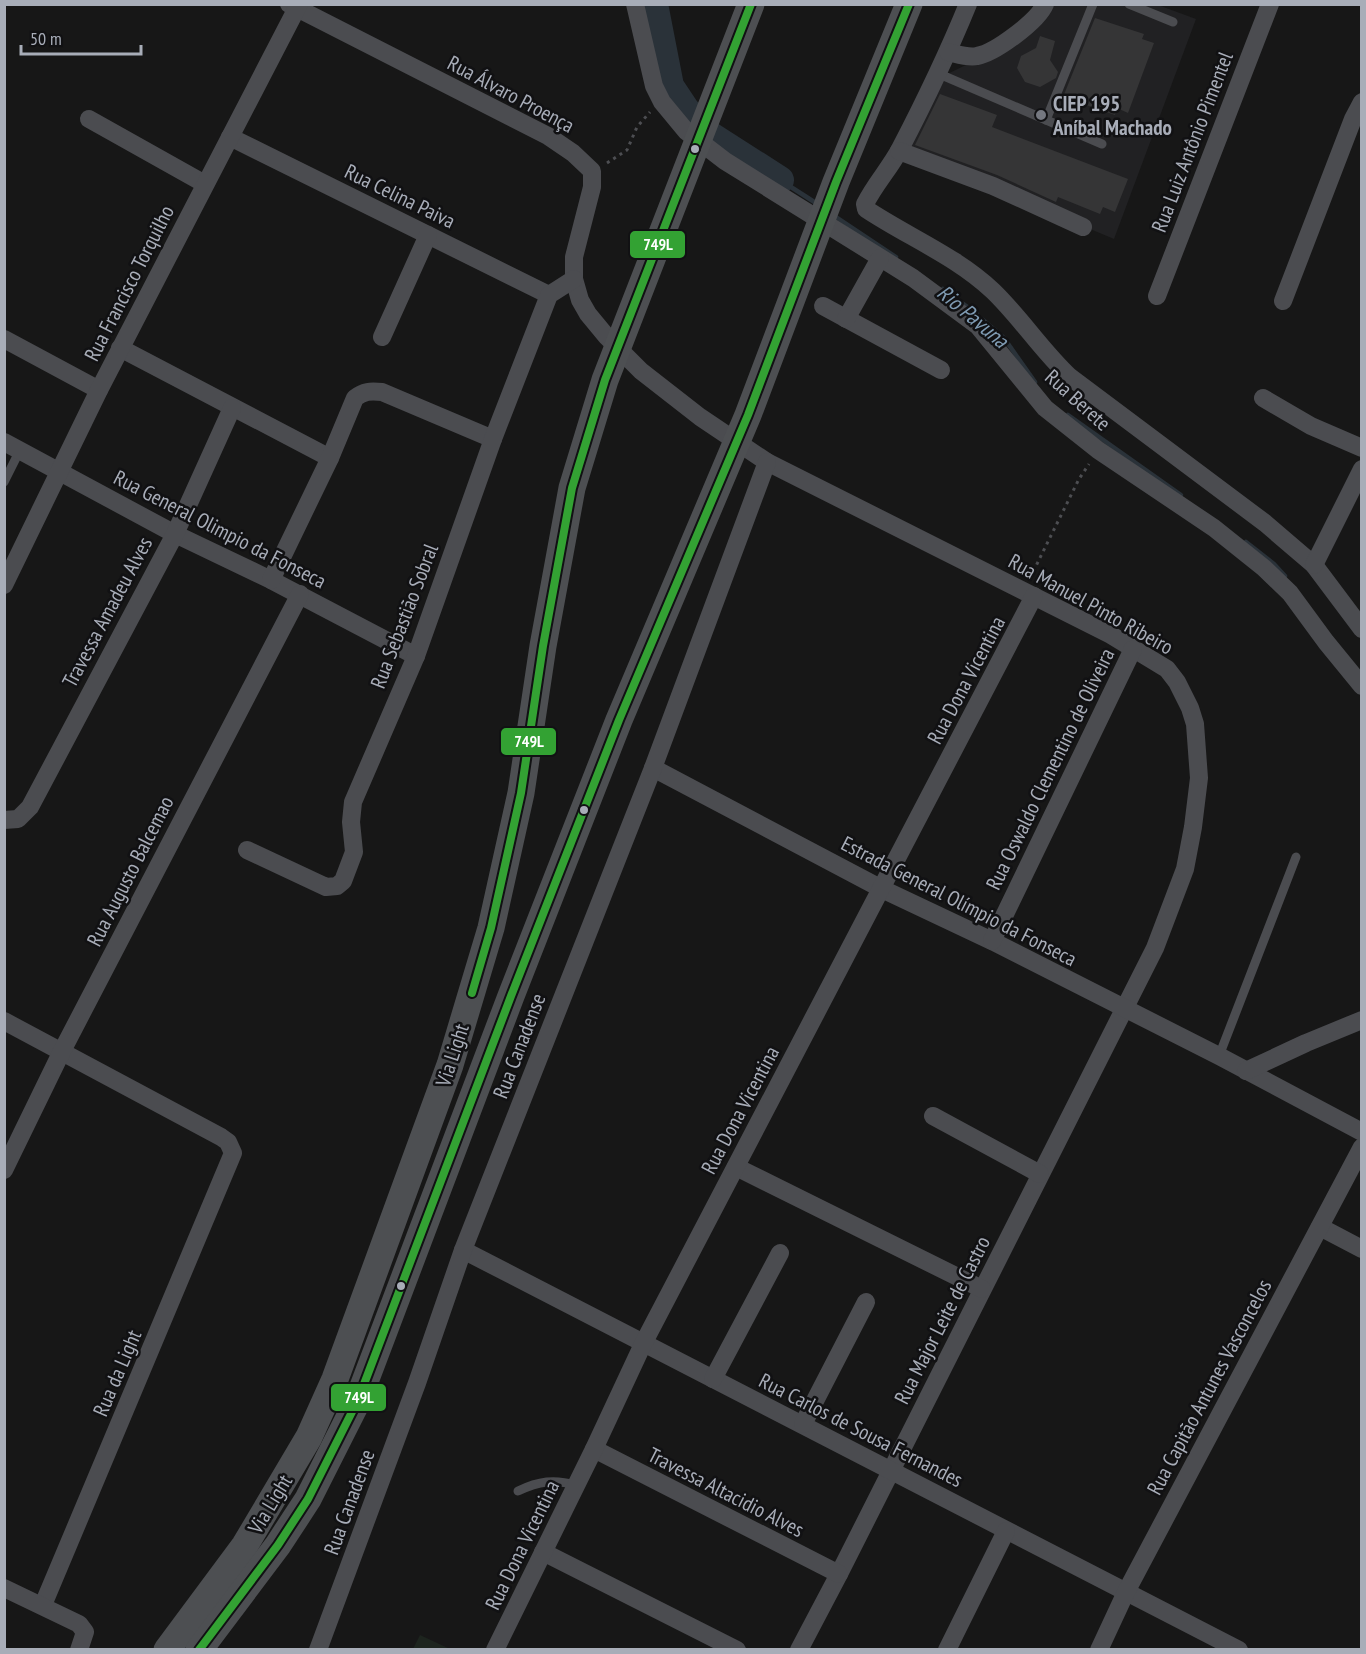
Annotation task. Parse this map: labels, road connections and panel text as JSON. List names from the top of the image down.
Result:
{
  "streets": {
    "main road": ["Via Light"],
    "street": [
      "Rua Álvaro Proença",
      "Rua Luiz Antônio Pimentel",
      "Rua Celina Paiva",
      "Rua Francisco Torquilho",
      "Rua Berete",
      "Rua General Olimpio da Fonseca",
      "Rua Manuel Pinto Ribeiro",
      "Travessa Amadeu Alves",
      "Rua Sebastião Sobral",
      "Rua Dona Vicentina",
      "Rua Oswaldo Clementino de Oliveira",
      "Rua Augusto Balcemao",
      "Estrada General Olímpio da Fonseca",
      "Rua Canadense",
      "Rua Major Leite de Castro",
      "Rua da Light",
      "Rua Capitão Antunes Vasconcelos",
      "Rua Carlos de Sousa Fernandes",
      "Travessa Altacidio Alves"
    ]
  },
  "crossings": [
    ["Rua Álvaro Proença", "Rua Francisco Torquilho"],
    ["Rua Celina Paiva", "Rua Francisco Torquilho"],
    ["Rua Celina Paiva", "Rua Sebastião Sobral"],
    ["Rua Francisco Torquilho", "Rua General Olimpio da Fonseca"],
    ["Rua General Olimpio da Fonseca", "Travessa Amadeu Alves"],
    ["Rua General Olimpio da Fonseca", "Rua Sebastião Sobral"],
    ["Rua General Olimpio da Fonseca", "Rua Augusto Balcemao"],
    ["Rua Manuel Pinto Ribeiro", "Rua Dona Vicentina"],
    ["Rua Manuel Pinto Ribeiro", "Rua Oswaldo Clementino de Oliveira"],
    ["Rua Manuel Pinto Ribeiro", "Estrada General Olímpio da Fonseca"],
    ["Rua Manuel Pinto Ribeiro", "Rua Canadense"],
    ["Rua Manuel Pinto Ribeiro", "Rua Major Leite de Castro"],
    ["Rua Dona Vicentina", "Estrada General Olímpio da Fonseca"],
    ["Rua Dona Vicentina", "Rua Carlos de Sousa Fernandes"],
    ["Rua Dona Vicentina", "Travessa Altacidio Alves"],
    ["Rua Oswaldo Clementino de Oliveira", "Estrada General Olímpio da Fonseca"],
    ["Rua Augusto Balcemao", "Rua da Light"],
    ["Estrada General Olímpio da Fonseca", "Rua Canadense"],
    ["Estrada General Olímpio da Fonseca", "Rua Major Leite de Castro"],
    ["Rua Canadense", "Rua Carlos de Sousa Fernandes"],
    ["Rua Major Leite de Castro", "Rua Carlos de Sousa Fernandes"],
    ["Rua Major Leite de Castro", "Travessa Altacidio Alves"],
    ["Rua Capitão Antunes Vasconcelos", "Rua Carlos de Sousa Fernandes"]
  ],
  "water": ["Rio Pavuna"],
  "places": ["CIEP 195 Aníbal Machado"],
  "lines": ["transit line 749L"],
  "scale_bar": "50 m"
}
